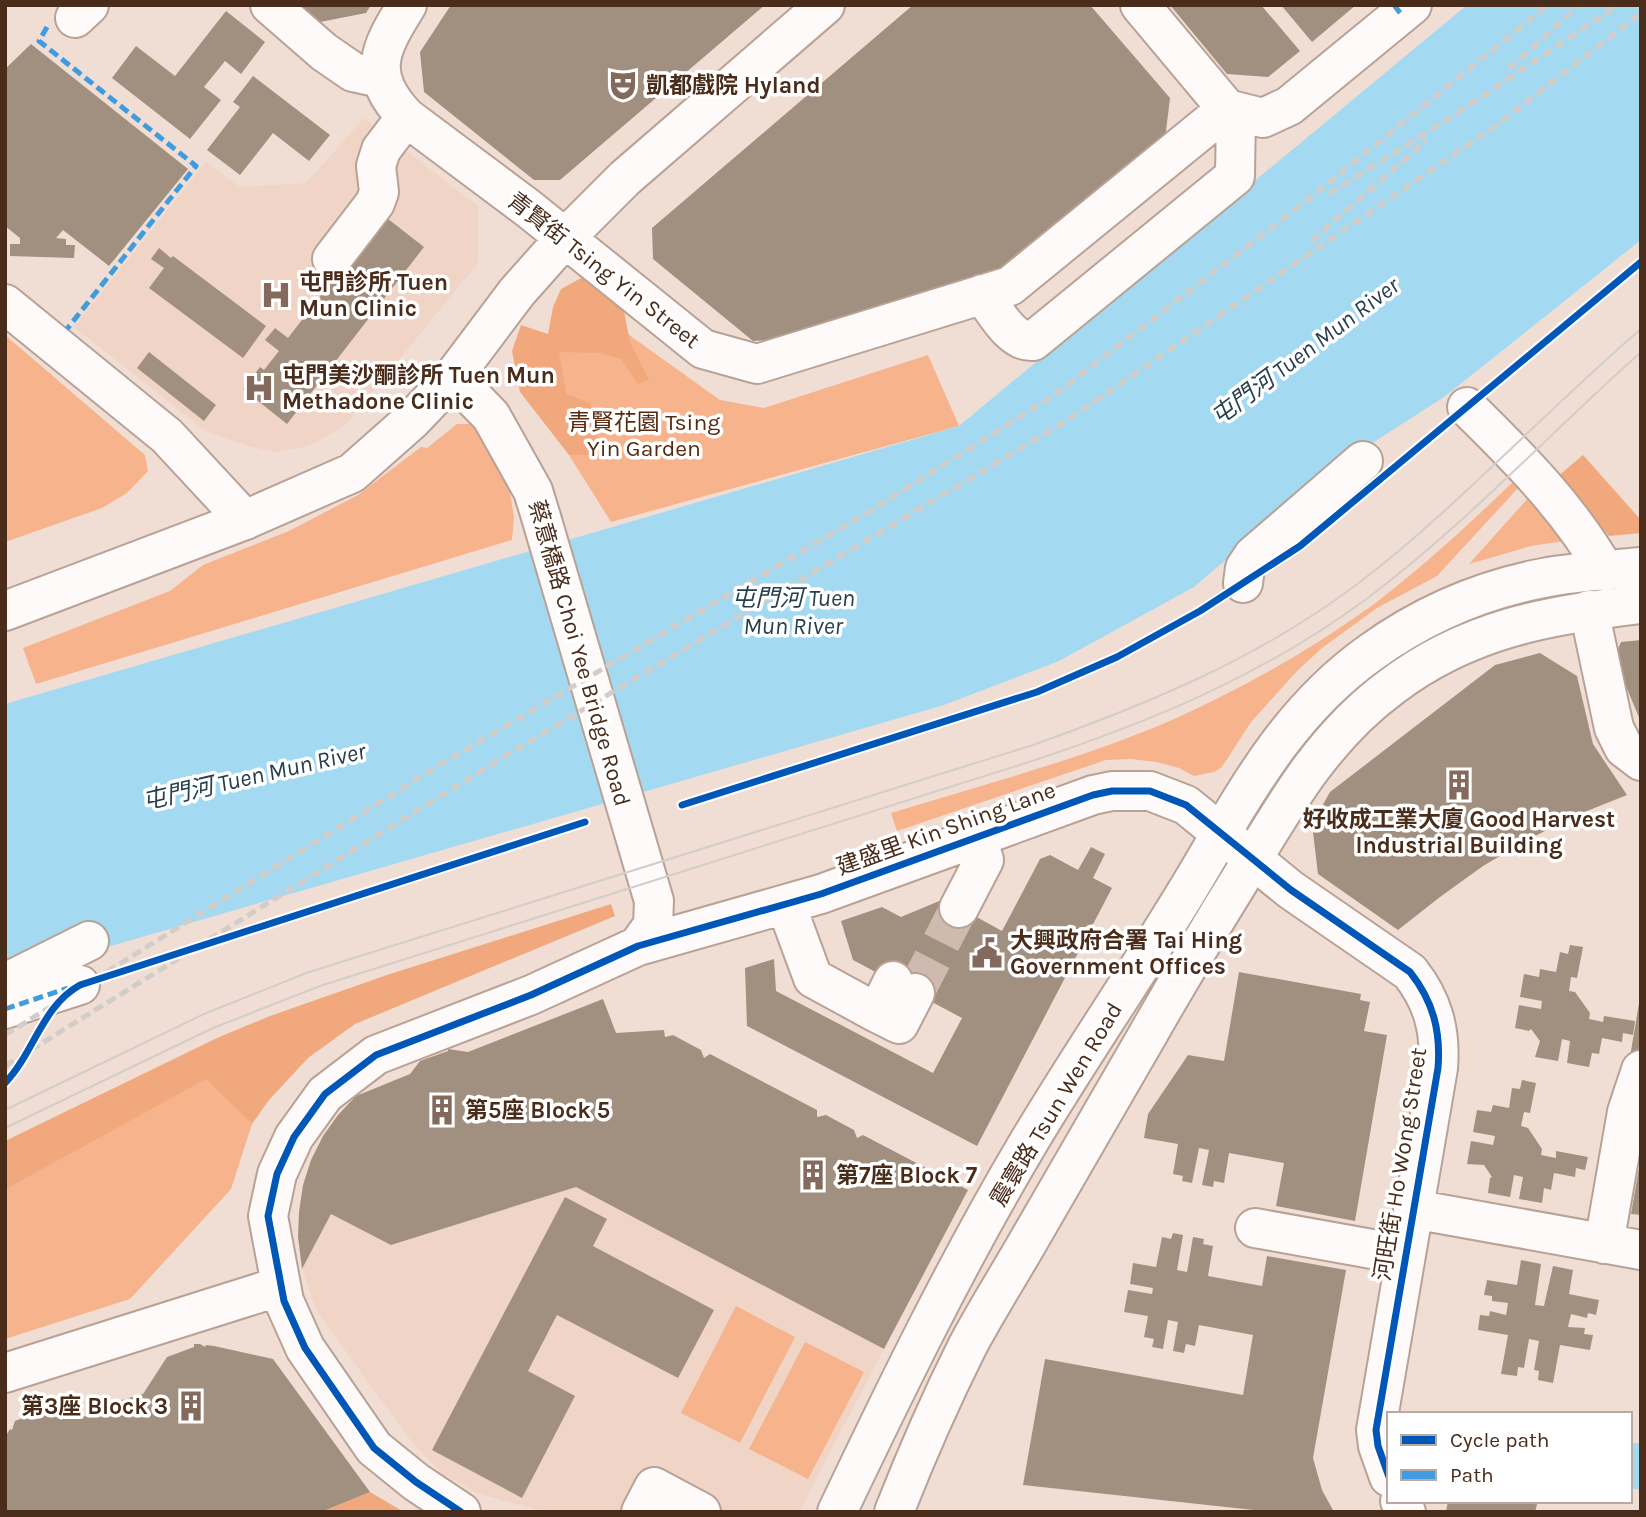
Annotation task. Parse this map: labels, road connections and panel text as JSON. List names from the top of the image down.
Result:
{
  "streets": {
    "main road": [
      "青賢街 Tsing Yin Street",
      "蔡意橋路 Choi Yee Bridge Road",
      "建盛里 Kin Shing Lane",
      "震寰路 Tsun Wen Road",
      "河旺街 Ho Wong Street"
    ]
  },
  "crossings": [
    ["蔡意橋路 Choi Yee Bridge Road", "建盛里 Kin Shing Lane"],
    ["建盛里 Kin Shing Lane", "震寰路 Tsun Wen Road"],
    ["建盛里 Kin Shing Lane", "河旺街 Ho Wong Street"],
    ["震寰路 Tsun Wen Road", "河旺街 Ho Wong Street"]
  ],
  "water": ["屯門河 Tuen Mun River"],
  "parks": ["青賢花園 Tsing Yin Garden"],
  "places": {
    "theatre": ["凱都戲院 Hyland"],
    "hospital": ["屯門診所 Tuen Mun Clinic", "屯門美沙酮診所 Tuen Mun Methadone Clinic"],
    "building": [
      "好收成工業大廈 Good Harvest Industrial Building",
      "第5座 Block 5",
      "第7座 Block 7",
      "第3座 Block 3"
    ],
    "public building": ["大興政府合署 Tai Hing Government Offices"]
  },
  "legend": ["Cycle path", "Path"]
}
